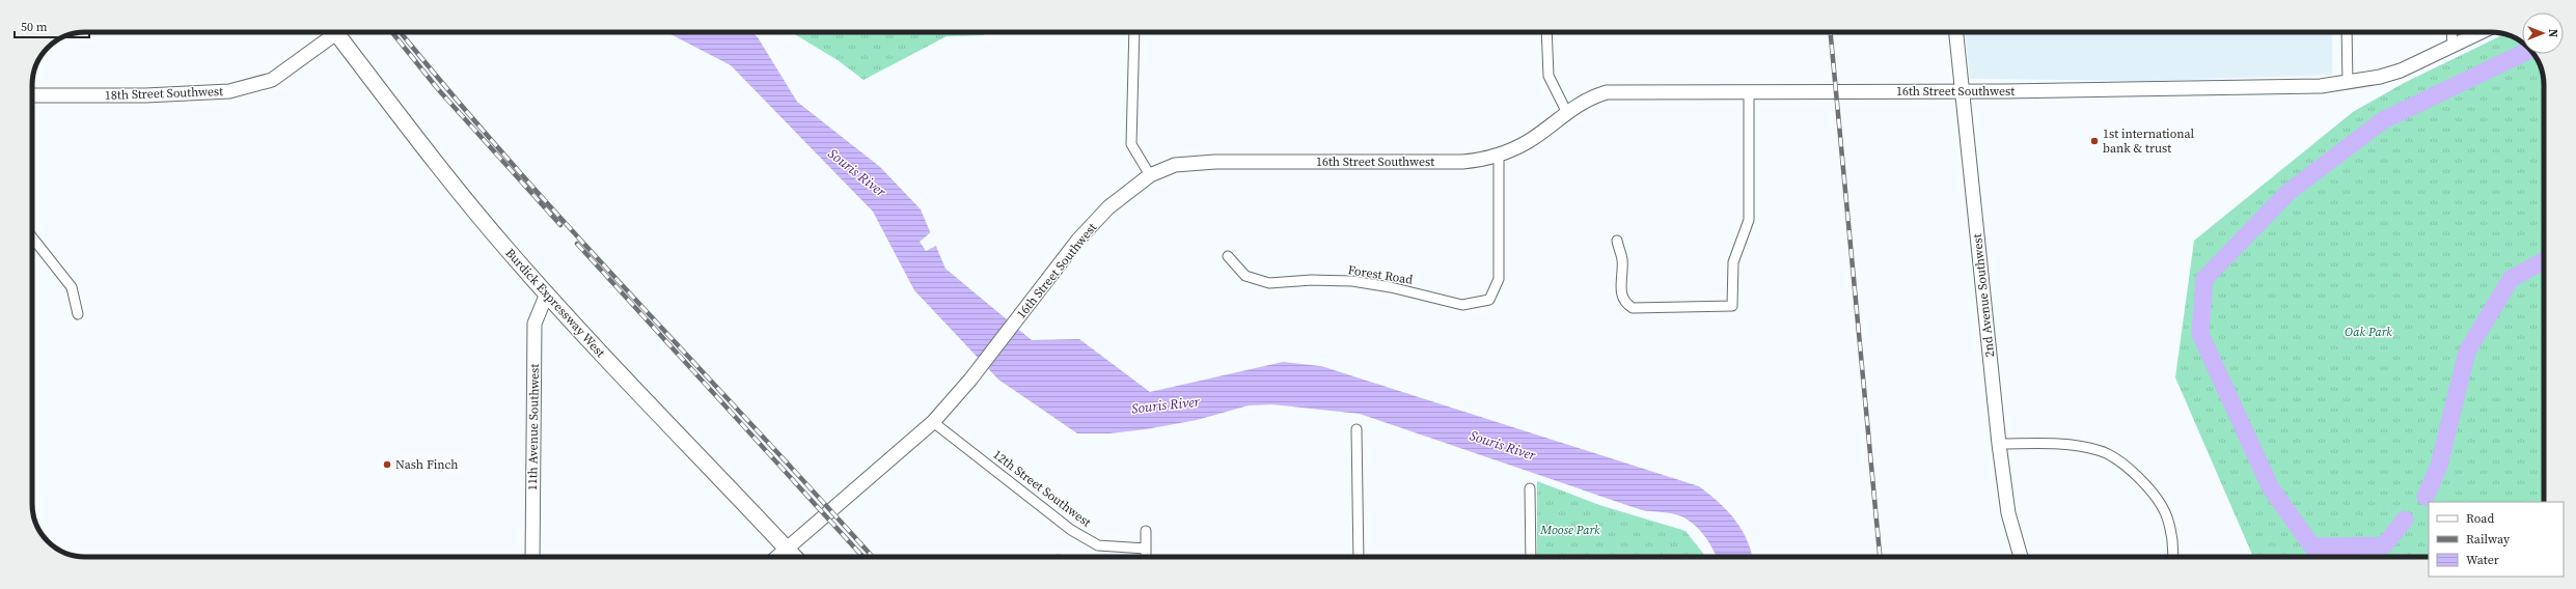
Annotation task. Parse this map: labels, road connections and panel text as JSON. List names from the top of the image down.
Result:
{
  "streets": {
    "main road": [
      "16th Street Southwest",
      "18th Street Southwest",
      "2nd Avenue Southwest",
      "Burdick Expressway West",
      "11th Avenue Southwest"
    ],
    "street": ["Forest Road", "12th Street Southwest"]
  },
  "crossings": [
    ["16th Street Southwest", "Forest Road"],
    ["16th Street Southwest", "2nd Avenue Southwest"],
    ["16th Street Southwest", "Burdick Expressway West"],
    ["16th Street Southwest", "12th Street Southwest"],
    ["Burdick Expressway West", "11th Avenue Southwest"]
  ],
  "water": ["Souris River"],
  "parks": ["Oak Park", "Moose Park"],
  "places": ["1st international bank & trust", "Nash Finch"],
  "legend": ["Road", "Railway", "Water"],
  "scale_bar": "50 m",
  "north": "right"
}
